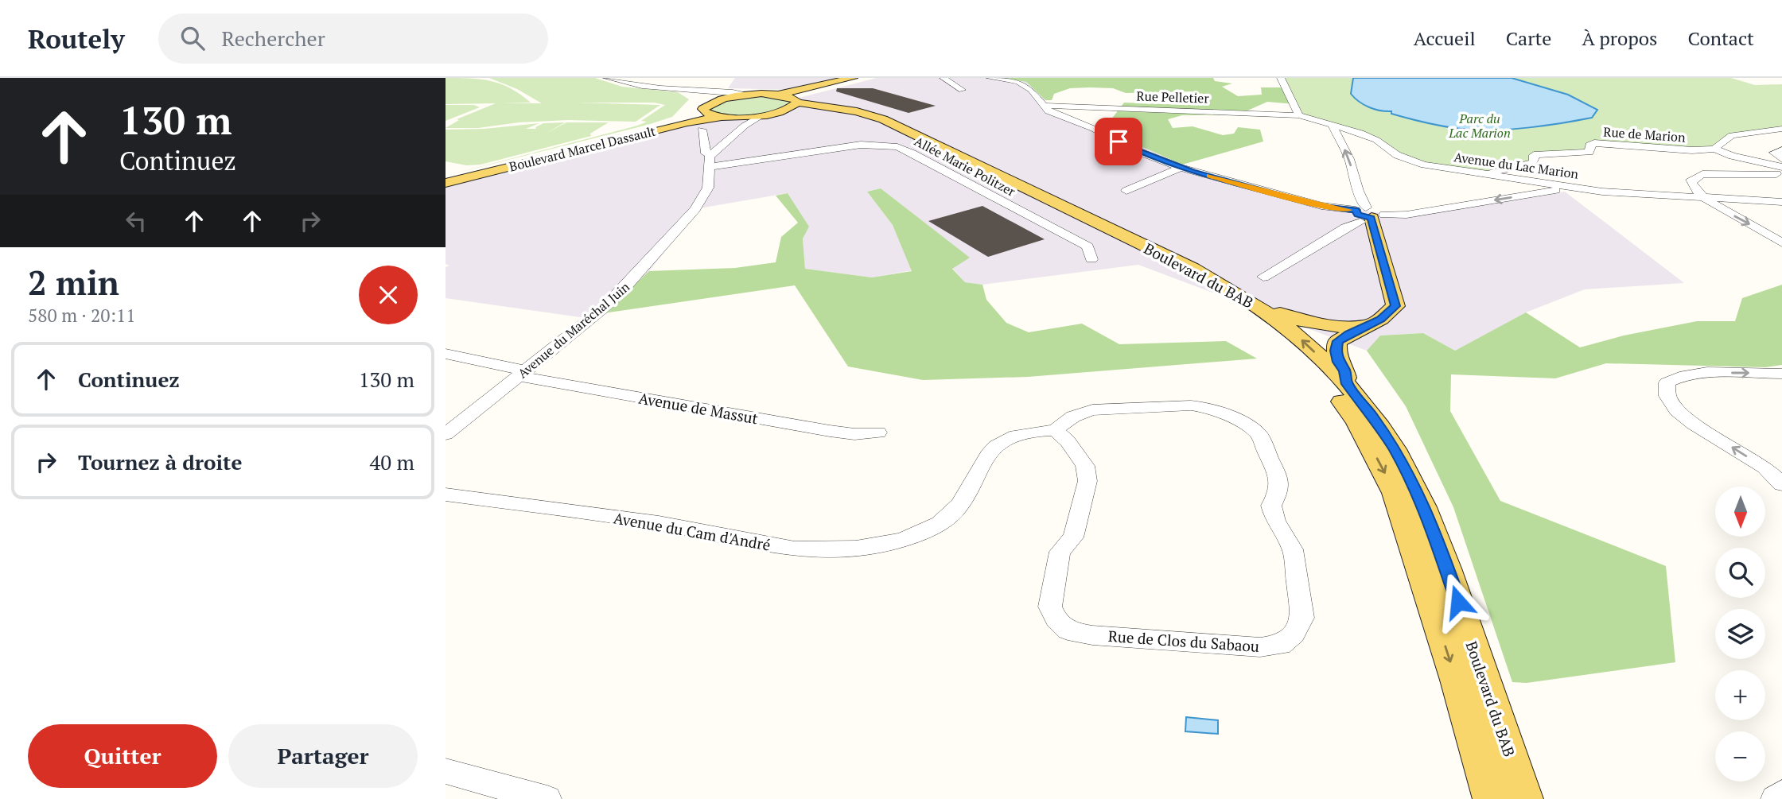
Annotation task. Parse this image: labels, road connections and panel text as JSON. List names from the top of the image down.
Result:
{
  "streets": {
    "main road": ["Boulevard Marcel Dassault", "Boulevard du BAB"],
    "street": [
      "Rue Pelletier",
      "Rue de Marion",
      "Avenue du Lac Marion",
      "Allée Marie Politzer",
      "Avenue du Maréchal Juin",
      "Avenue de Massut",
      "Avenue du Cam d'André",
      "Rue de Clos du Sabaou"
    ]
  },
  "crossings": [
    ["Rue Pelletier", "Avenue du Lac Marion"],
    ["Rue de Marion", "Avenue du Lac Marion"],
    ["Allée Marie Politzer", "Avenue du Maréchal Juin"],
    ["Avenue du Maréchal Juin", "Avenue de Massut"],
    ["Avenue du Cam d'André", "Rue de Clos du Sabaou"]
  ],
  "parks": ["Parc du Lac Marion"],
  "north": "bottom",
  "page": {
    "header": "Routely",
    "search": "Rechercher",
    "nav": [
      "Accueil",
      "Carte",
      "À propos",
      "Contact"
    ],
    "turn": ["130 m", "Continuez"],
    "heading": ["2 min", "580 m · 20:11"],
    "list": [
      {
        "name": "Continuez",
        "value": "130 m"
      },
      {
        "name": "Tournez à droite",
        "value": "40 m"
      }
    ],
    "map_buttons": ["+", "−"],
    "buttons": ["Quitter", "Partager"]
  }
}
